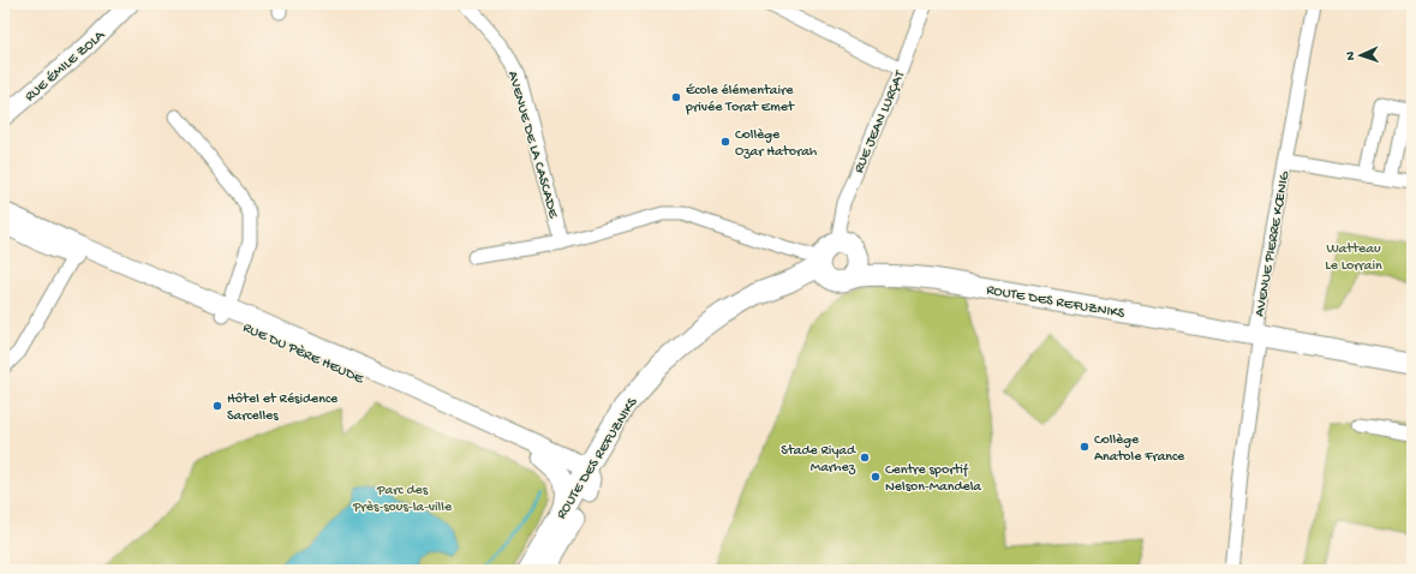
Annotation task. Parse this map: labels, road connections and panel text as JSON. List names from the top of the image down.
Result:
{
  "streets": {
    "main road": ["RUE ÉMILE ZOLA", "ROUTE DES REFUZNIKS", "RUE DU PÈRE HEUDE"],
    "street": ["RUE JEAN LURÇAT", "AVENUE DE LA CASCADE", "AVENUE PIERRE KŒNIG"]
  },
  "crossings": [
    ["RUE JEAN LURÇAT", "ROUTE DES REFUZNIKS"],
    ["AVENUE PIERRE KŒNIG", "ROUTE DES REFUZNIKS"],
    ["ROUTE DES REFUZNIKS", "RUE DU PÈRE HEUDE"]
  ],
  "parks": ["Watteau Le Lorrain", "Parc des Près-sous-la-ville"],
  "places": [
    "École élémentaire privée Torat Emet",
    "Collège Ozar Hatorah",
    "Hôtel et Résidence Sarcelles",
    "Collège Anatole France",
    "Stade Riyad Marhez",
    "Centre sportif Nelson-Mandela"
  ],
  "north": "left"
}
